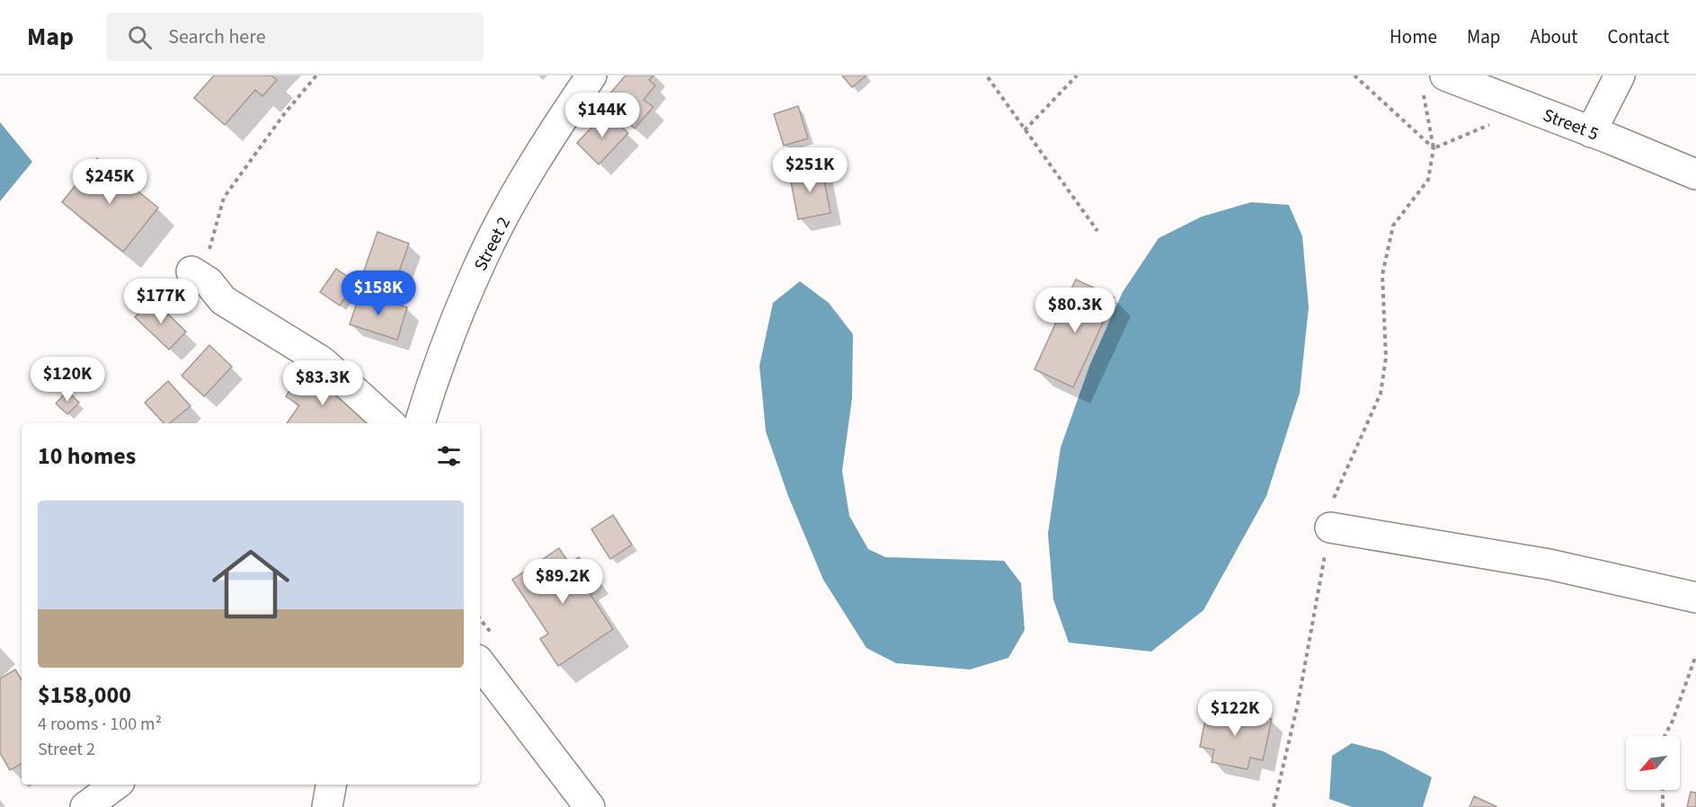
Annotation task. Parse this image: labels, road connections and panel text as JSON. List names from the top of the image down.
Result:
{
  "streets": {
    "street": ["Street 5", "Street 2"]
  },
  "north": "bottom left",
  "page": {
    "header": "Map",
    "search": "Search here",
    "nav": [
      "Home",
      "Map",
      "About",
      "Contact"
    ],
    "price": [
      "$144K",
      "$251K",
      "$245K",
      "$158K",
      "$177K",
      "$80.3K",
      "$120K",
      "$83.3K",
      "$89.2K",
      "$122K"
    ],
    "heading": "10 homes",
    "list": [
      {
        "name": "$158,000",
        "note": "4 rooms · 100 m² · Street 2"
      }
    ]
  }
}
